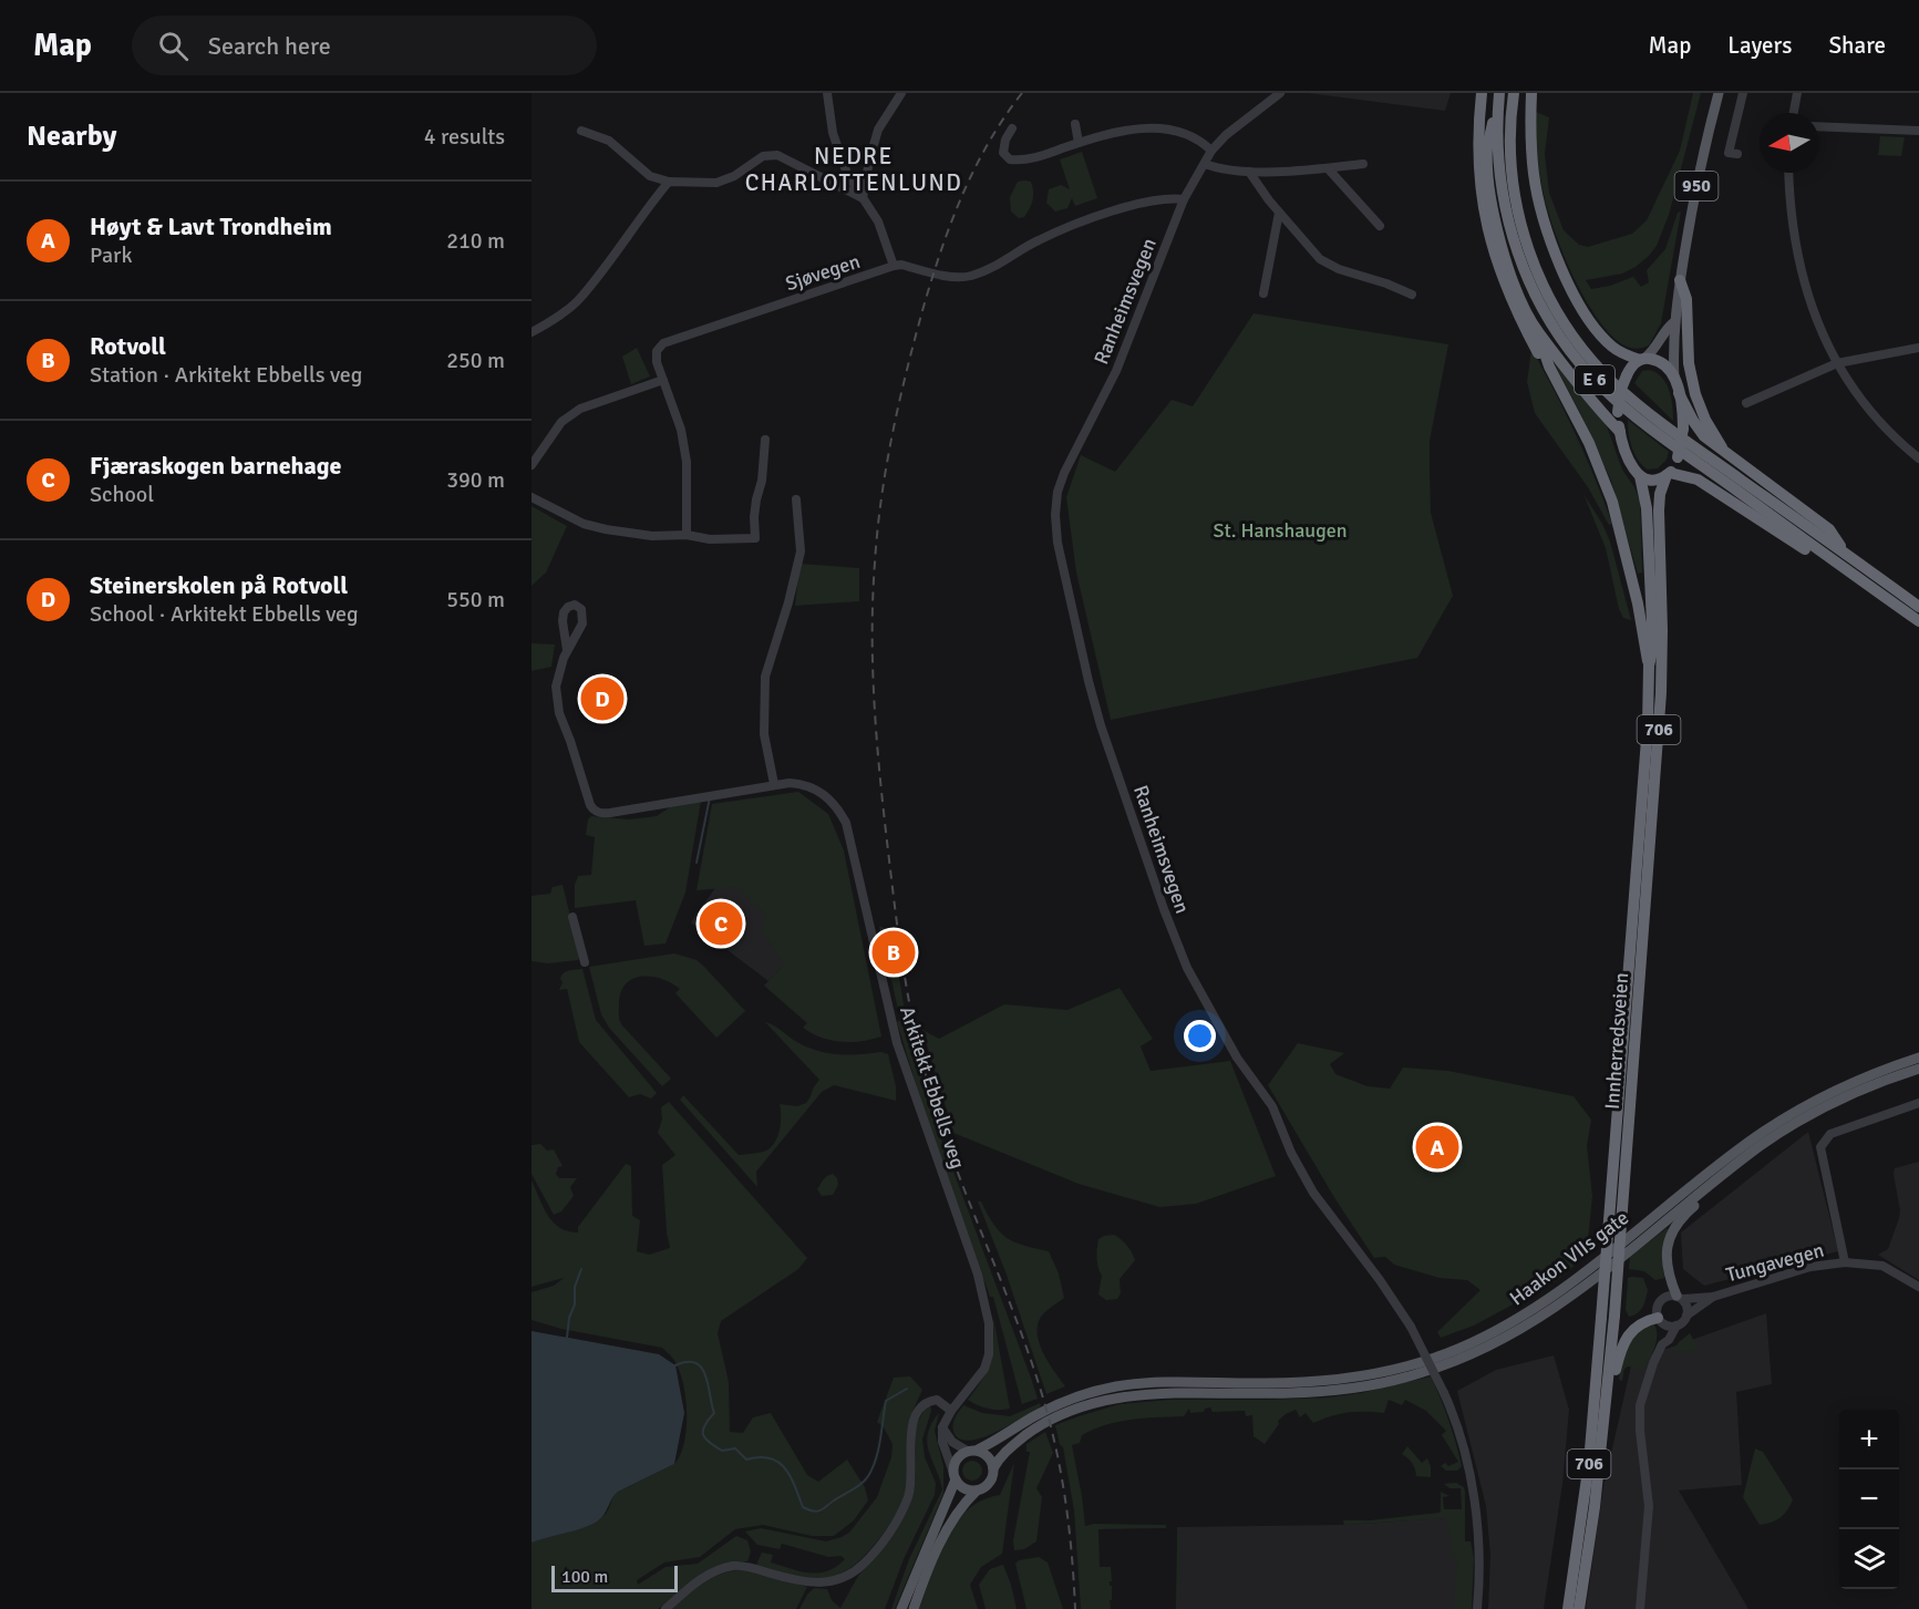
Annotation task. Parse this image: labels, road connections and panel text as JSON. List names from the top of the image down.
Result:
{
  "streets": {
    "highway": ["E 6", "706", "Innherredsveien"],
    "main road": ["950", "Haakon VIIs gate"],
    "street": [
      "Sjøvegen",
      "Ranheimsvegen",
      "Arkitekt Ebbells veg",
      "Tungavegen"
    ]
  },
  "crossings": [
    ["950", "E 6"],
    ["950", "706"],
    ["Sjøvegen", "Ranheimsvegen"],
    ["E 6", "706"],
    ["E 6", "Innherredsveien"],
    ["706", "Innherredsveien"],
    ["706", "Tungavegen"]
  ],
  "districts": ["NEDRE CHARLOTTENLUND"],
  "parks": ["St. Hanshaugen"],
  "scale_bar": "100 m",
  "north": "left",
  "page": {
    "header": "Map",
    "search": "Search here",
    "nav": ["Map", "Layers", "Share"],
    "heading": ["Nearby", "4 results"],
    "list": [
      {
        "mark": "A",
        "name": "Høyt & Lavt Trondheim",
        "note": "Park",
        "value": "210 m"
      },
      {
        "mark": "B",
        "name": "Rotvoll",
        "note": "Station · Arkitekt Ebbells veg",
        "value": "250 m"
      },
      {
        "mark": "C",
        "name": "Fjæraskogen barnehage",
        "note": "School",
        "value": "390 m"
      },
      {
        "mark": "D",
        "name": "Steinerskolen på Rotvoll",
        "note": "School · Arkitekt Ebbells veg",
        "value": "550 m"
      }
    ],
    "pins": [
      "D",
      "C",
      "B",
      "A"
    ],
    "map_buttons": ["+", "−"],
    "scale": "100 m"
  }
}
